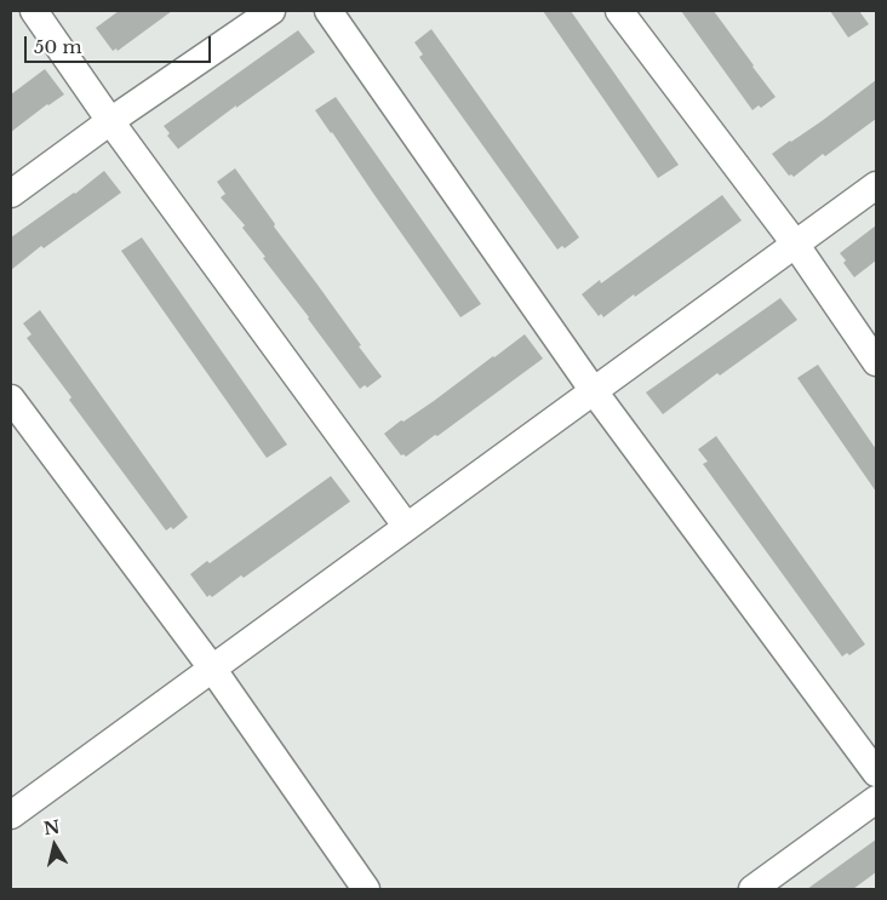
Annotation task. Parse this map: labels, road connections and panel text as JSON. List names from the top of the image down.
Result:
{
  "scale_bar": "50 m",
  "north": "top"
}
